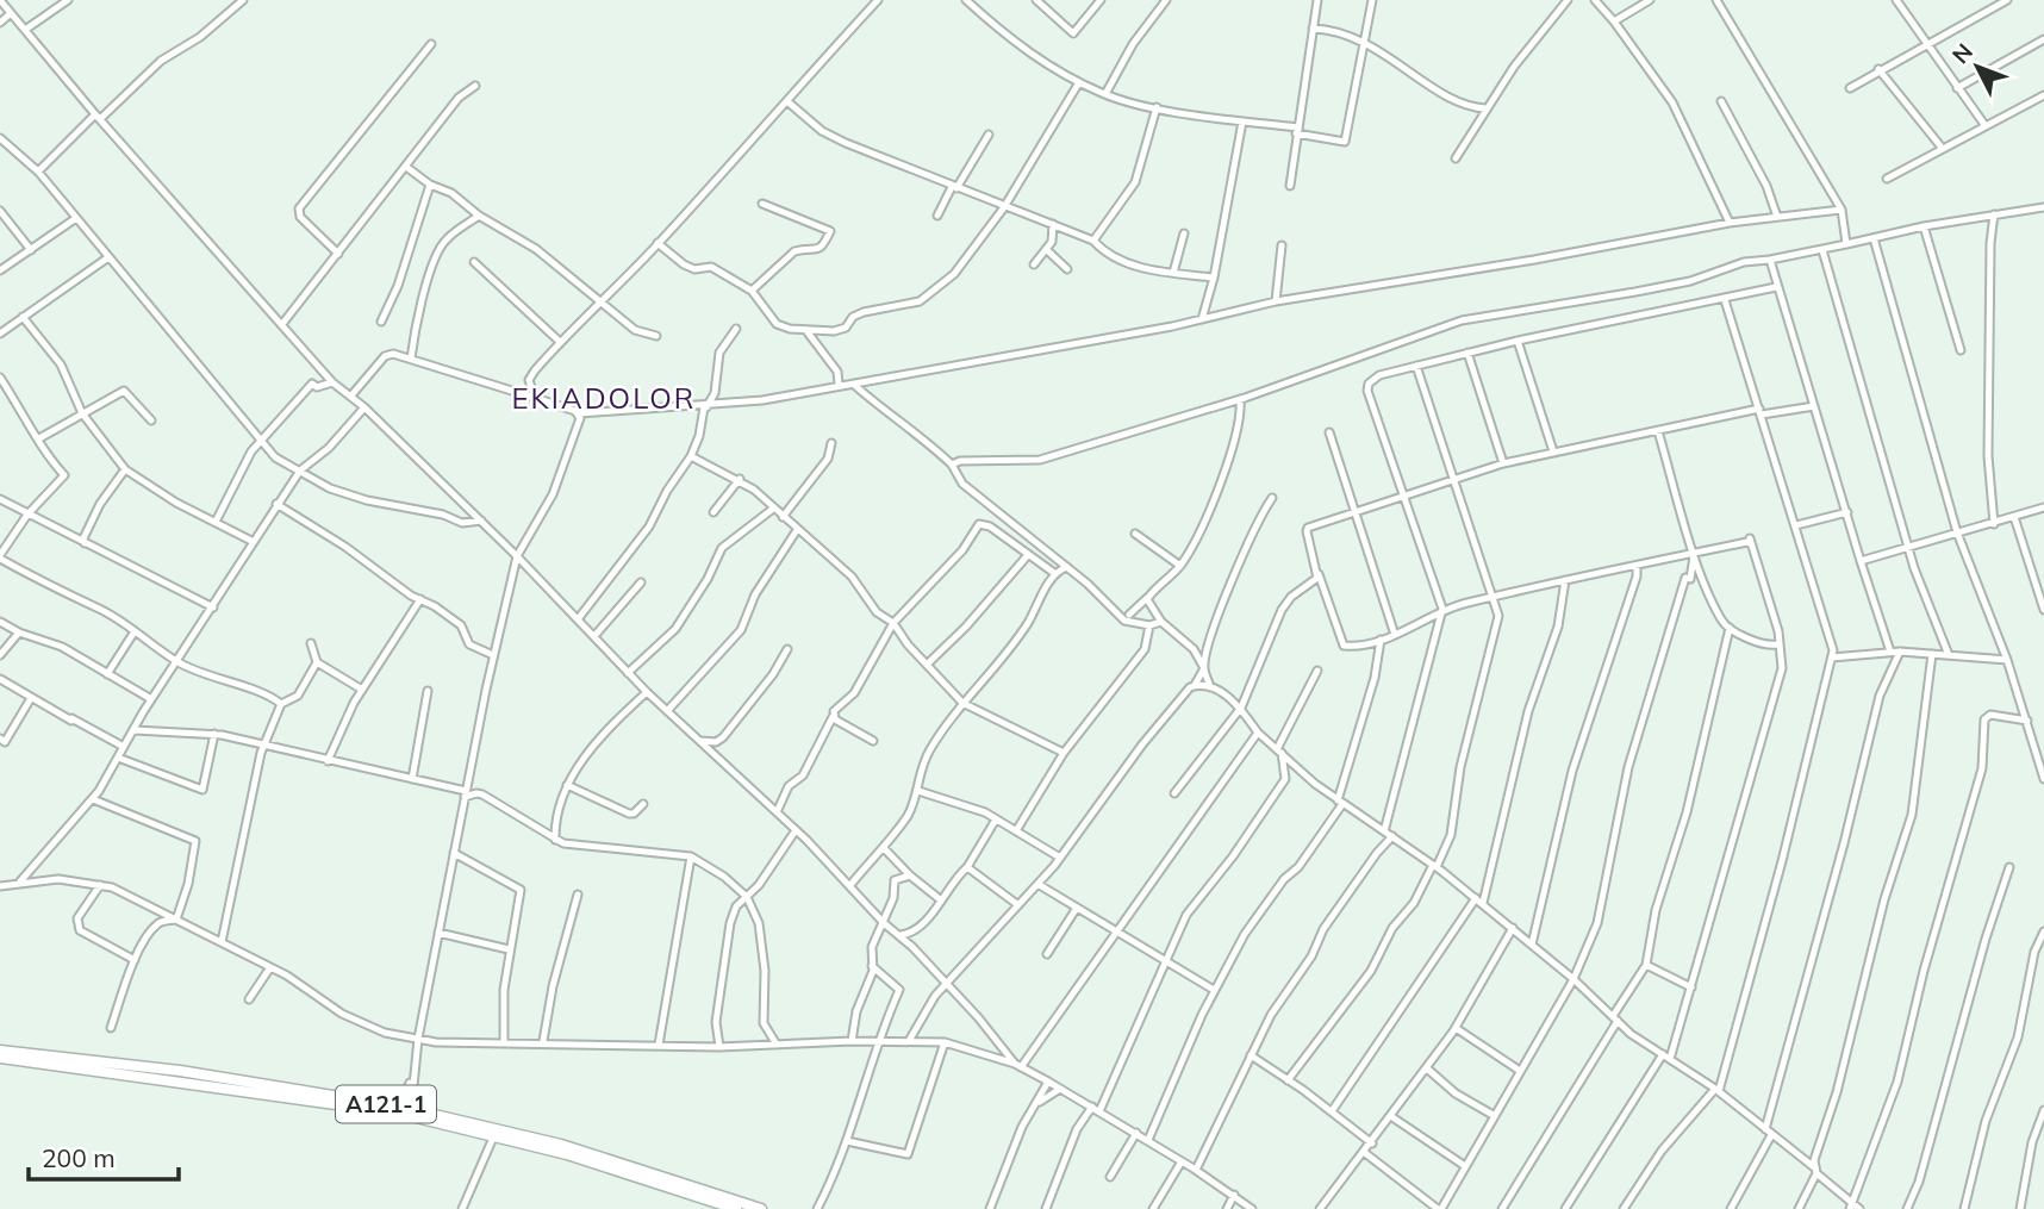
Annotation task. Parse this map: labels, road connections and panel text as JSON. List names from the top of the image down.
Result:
{
  "streets": {
    "highway": ["A121-1"]
  },
  "districts": ["EKIADOLOR"],
  "scale_bar": "200 m",
  "north": "top left"
}
